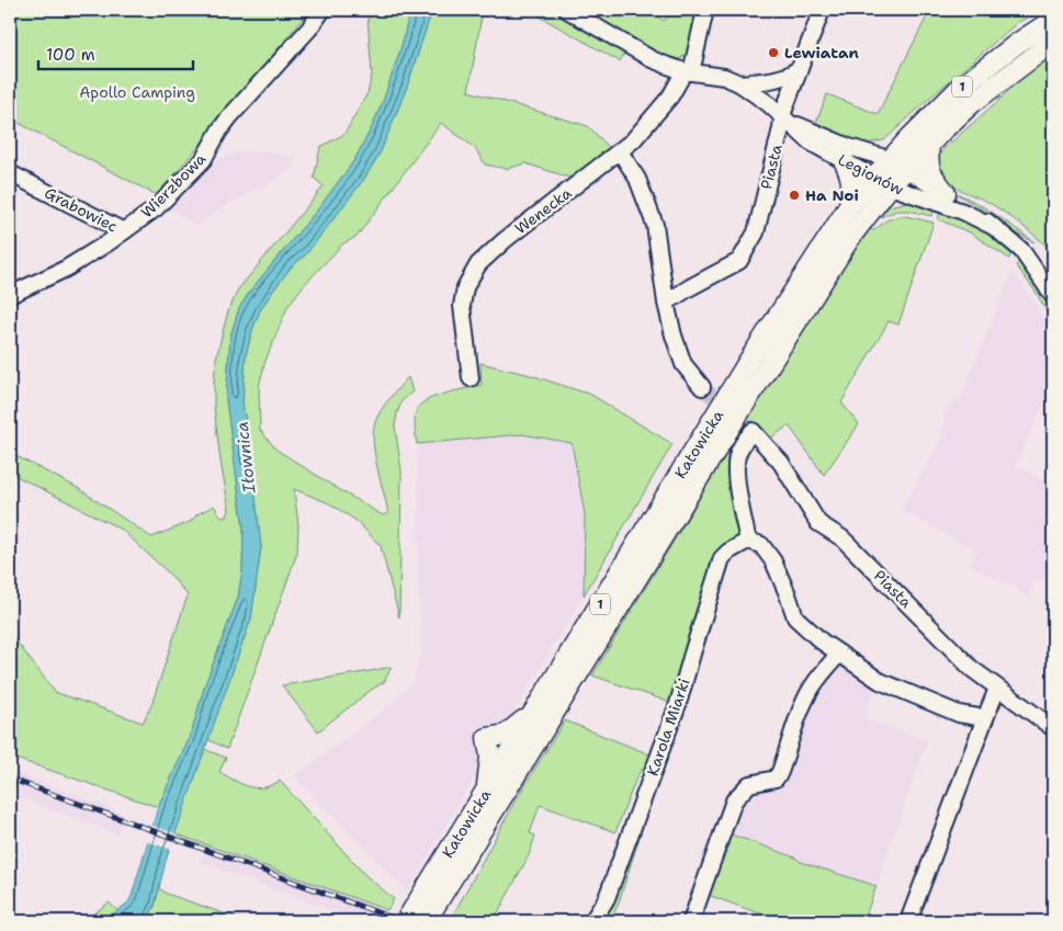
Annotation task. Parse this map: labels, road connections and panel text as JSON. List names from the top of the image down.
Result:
{
  "streets": {
    "main road": ["1", "Katowicka"],
    "street": [
      "Piasta",
      "Legionów",
      "Wierzbowa",
      "Grabowiec",
      "Wenecka",
      "Karola Miarki"
    ]
  },
  "crossings": [
    ["Piasta", "Legionów"],
    ["Piasta", "Karola Miarki"],
    ["Legionów", "Katowicka"],
    ["Wierzbowa", "Grabowiec"]
  ],
  "water": ["Iłownica"],
  "parks": ["Apollo Camping"],
  "places": ["Lewiatan", "Ha Noi"],
  "scale_bar": "100 m"
}
